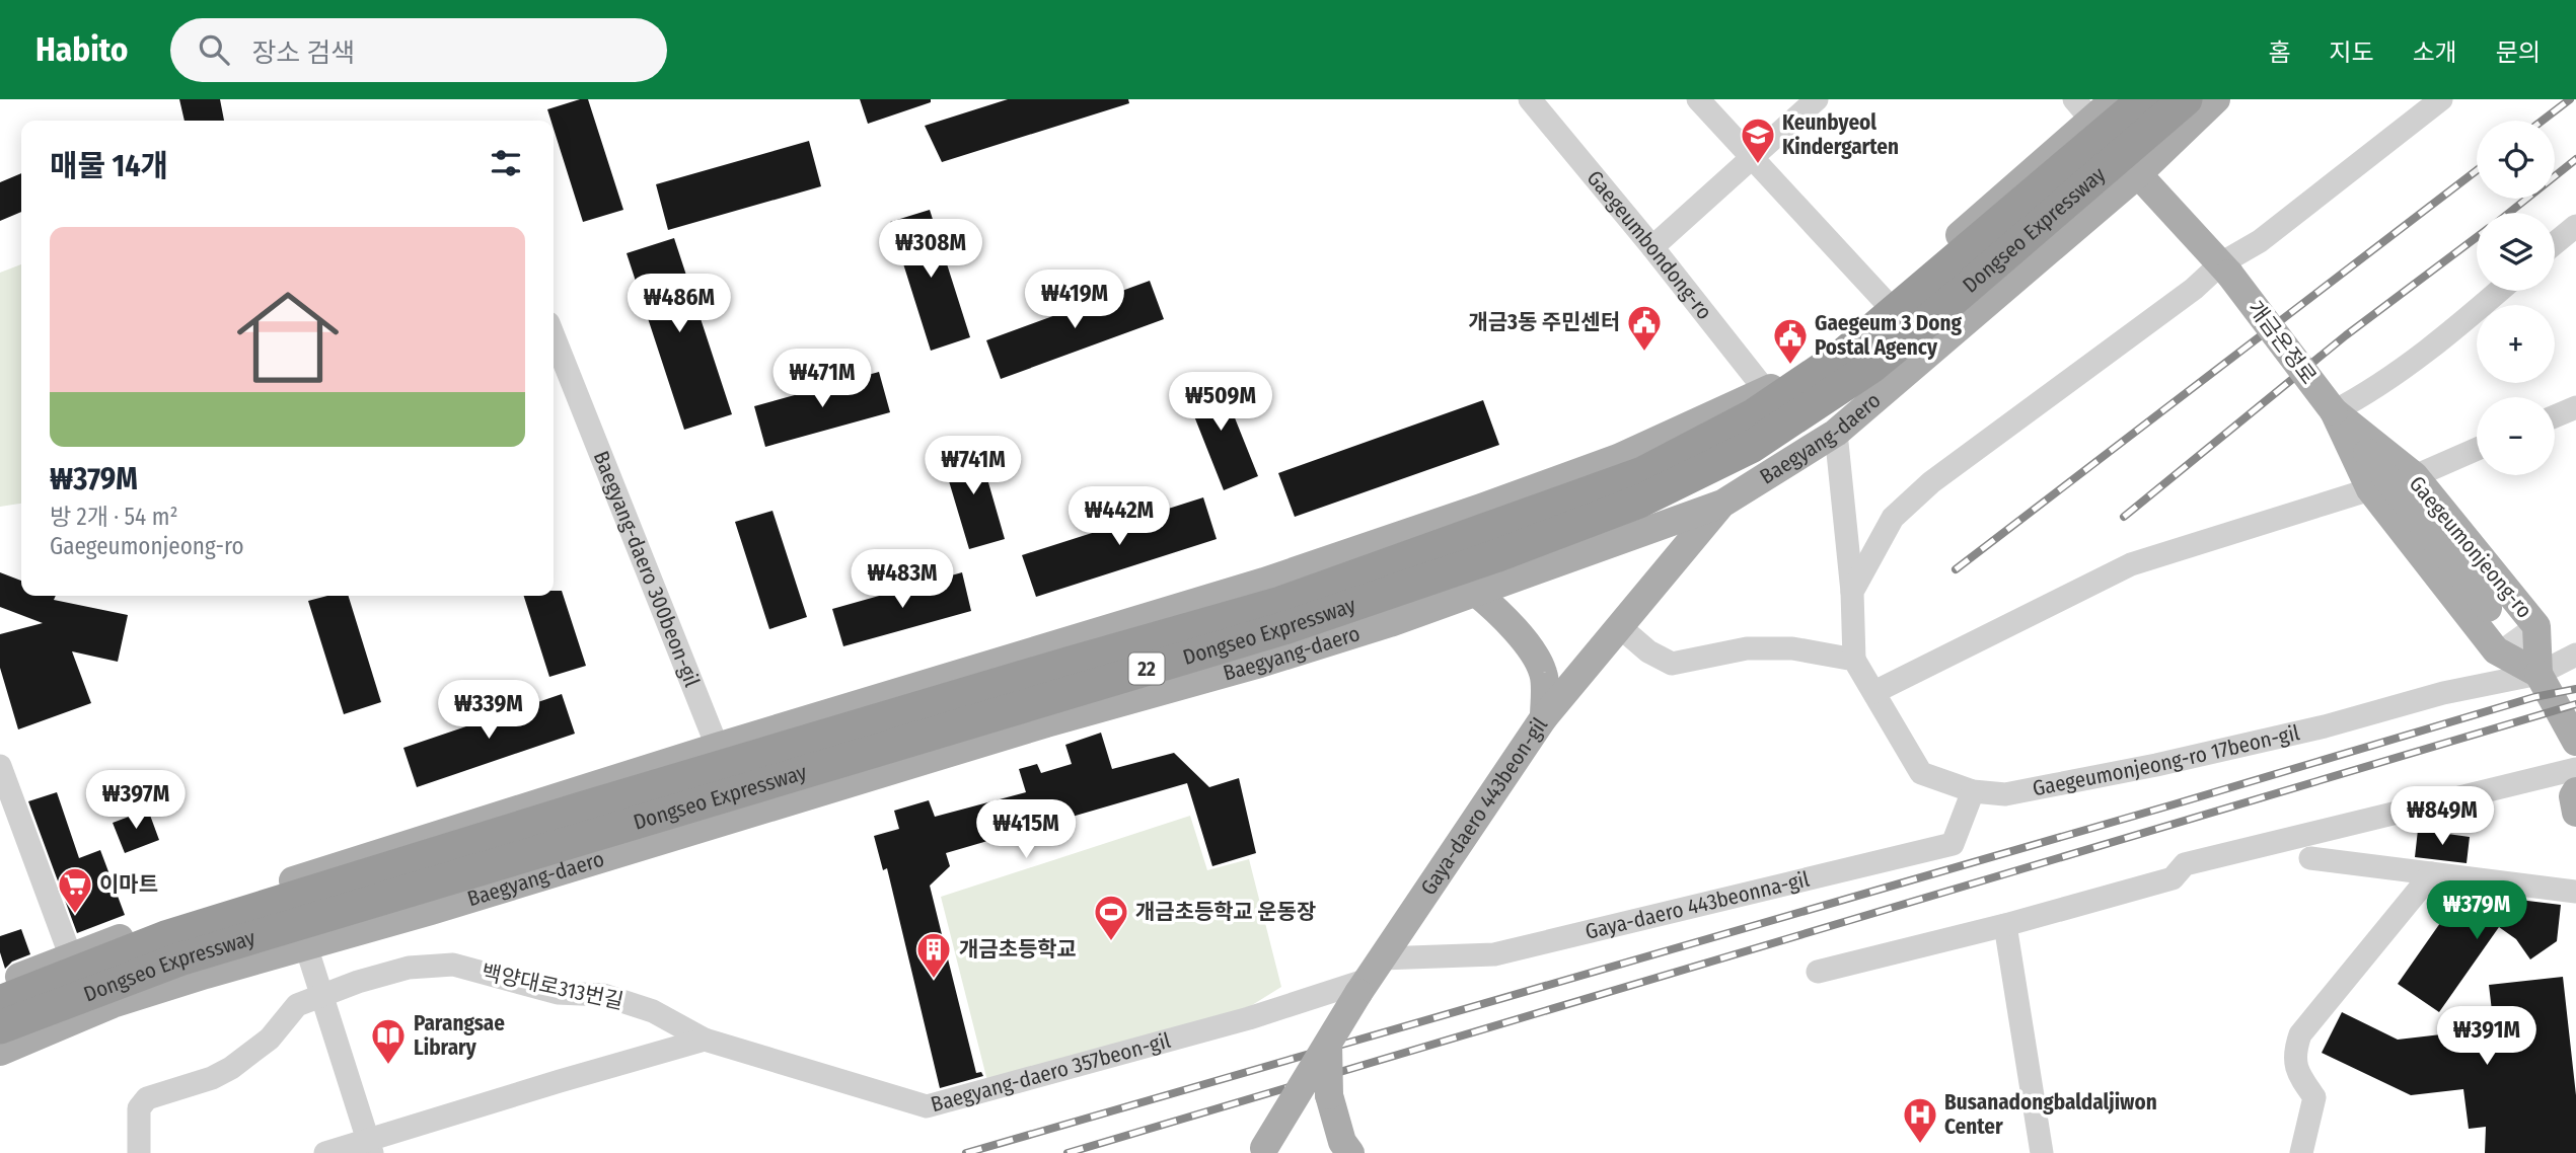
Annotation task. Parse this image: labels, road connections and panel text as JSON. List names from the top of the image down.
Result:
{
  "streets": {
    "highway": ["Dongseo Expressway", "22"],
    "main road": [
      "개금온정로",
      "Baegyang-daero",
      "Gaegeumonjeong-ro",
      "Gaya-daero 443beon-gil"
    ],
    "street": [
      "Gaegeumbondong-ro",
      "Baegyang-daero 300beon-gil",
      "Gaegeumonjeong-ro 17beon-gil",
      "Gaya-daero 443beonna-gil",
      "백양대로313번길",
      "Baegyang-daero 357beon-gil"
    ]
  },
  "crossings": [
    ["개금온정로", "Gaegeumonjeong-ro"],
    ["Baegyang-daero", "Baegyang-daero 300beon-gil"],
    ["Baegyang-daero", "Gaya-daero 443beon-gil"],
    ["Gaegeumonjeong-ro", "Gaegeumonjeong-ro 17beon-gil"],
    ["Gaegeumonjeong-ro 17beon-gil", "Gaya-daero 443beonna-gil"],
    ["Gaya-daero 443beon-gil", "Gaya-daero 443beonna-gil"],
    ["Gaya-daero 443beon-gil", "Baegyang-daero 357beon-gil"],
    ["Gaya-daero 443beonna-gil", "Baegyang-daero 357beon-gil"],
    ["백양대로313번길", "Baegyang-daero 357beon-gil"]
  ],
  "places": {
    "school or university": ["Keunbyeol Kindergarten"],
    "public building": ["개금3동 주민센터", "Gaegeum 3 Dong Postal Agency"],
    "supermarket": ["이마트"],
    "sports": ["개금초등학교 운동장"],
    "building": ["개금초등학교"],
    "library": ["Parangsae Library"],
    "hospital": ["Busanadongbaldaljiwon Center"]
  },
  "page": {
    "header": "Habito",
    "search": "장소 검색",
    "nav": [
      "홈",
      "지도",
      "소개",
      "문의"
    ],
    "map_buttons": ["+", "−"],
    "heading": "매물 14개",
    "list": [
      {
        "name": "₩379M",
        "note": "방 2개 · 54 m² · Gaegeumonjeong-ro"
      }
    ],
    "price": [
      "₩308M",
      "₩419M",
      "₩486M",
      "₩471M",
      "₩509M",
      "₩741M",
      "₩442M",
      "₩483M",
      "₩339M",
      "₩397M",
      "₩849M",
      "₩415M",
      "₩379M",
      "₩391M"
    ]
  }
}
